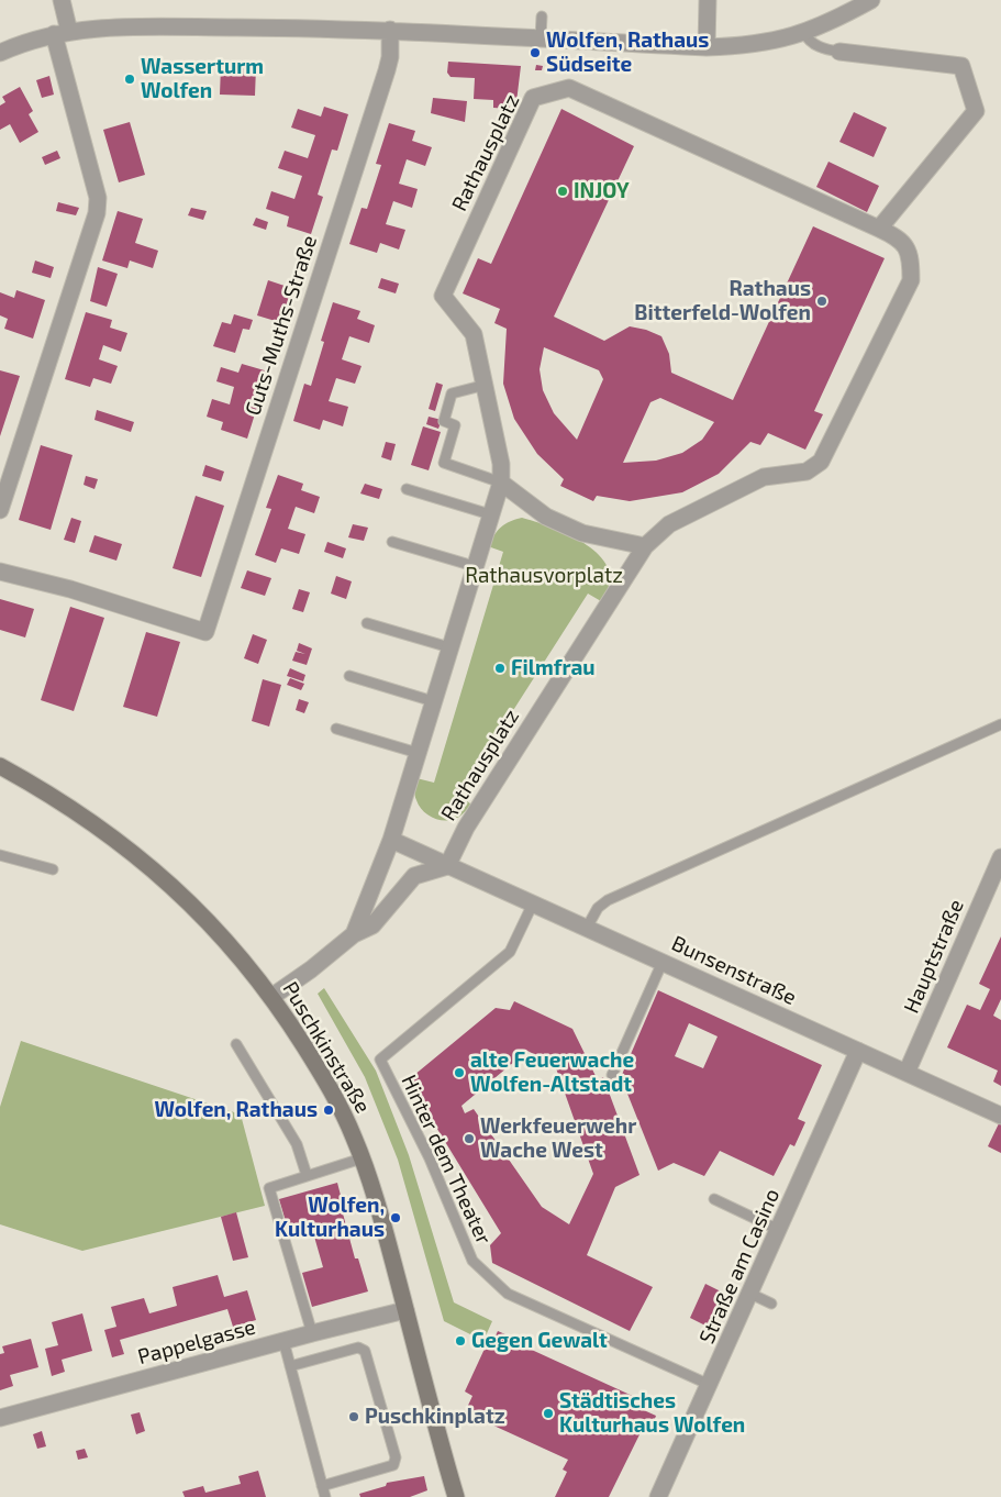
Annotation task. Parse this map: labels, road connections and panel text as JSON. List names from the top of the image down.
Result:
{
  "streets": {
    "street": [
      "Rathausplatz",
      "Guts-Muths-Straße",
      "Hauptstraße",
      "Bunsenstraße",
      "Puschkinstraße",
      "Straße am Casino",
      "Pappelgasse"
    ],
    "lane": ["Hinter dem Theater"]
  },
  "crossings": [
    ["Rathausplatz", "Bunsenstraße"],
    ["Hauptstraße", "Bunsenstraße"],
    ["Bunsenstraße", "Hinter dem Theater"],
    ["Bunsenstraße", "Straße am Casino"],
    ["Puschkinstraße", "Pappelgasse"],
    ["Hinter dem Theater", "Straße am Casino"]
  ],
  "parks": ["Rathausvorplatz"],
  "places": [
    "Wolfen, Rathaus Südseite",
    "Wasserturm Wolfen",
    "INJOY",
    "Rathaus Bitterfeld-Wolfen",
    "Filmfrau",
    "alte Feuerwache Wolfen-Altstadt",
    "Wolfen, Rathaus",
    "Werkfeuerwehr Wache West",
    "Wolfen, Kulturhaus",
    "Gegen Gewalt",
    "Städtisches Kulturhaus Wolfen",
    "Puschkinplatz"
  ]
}
